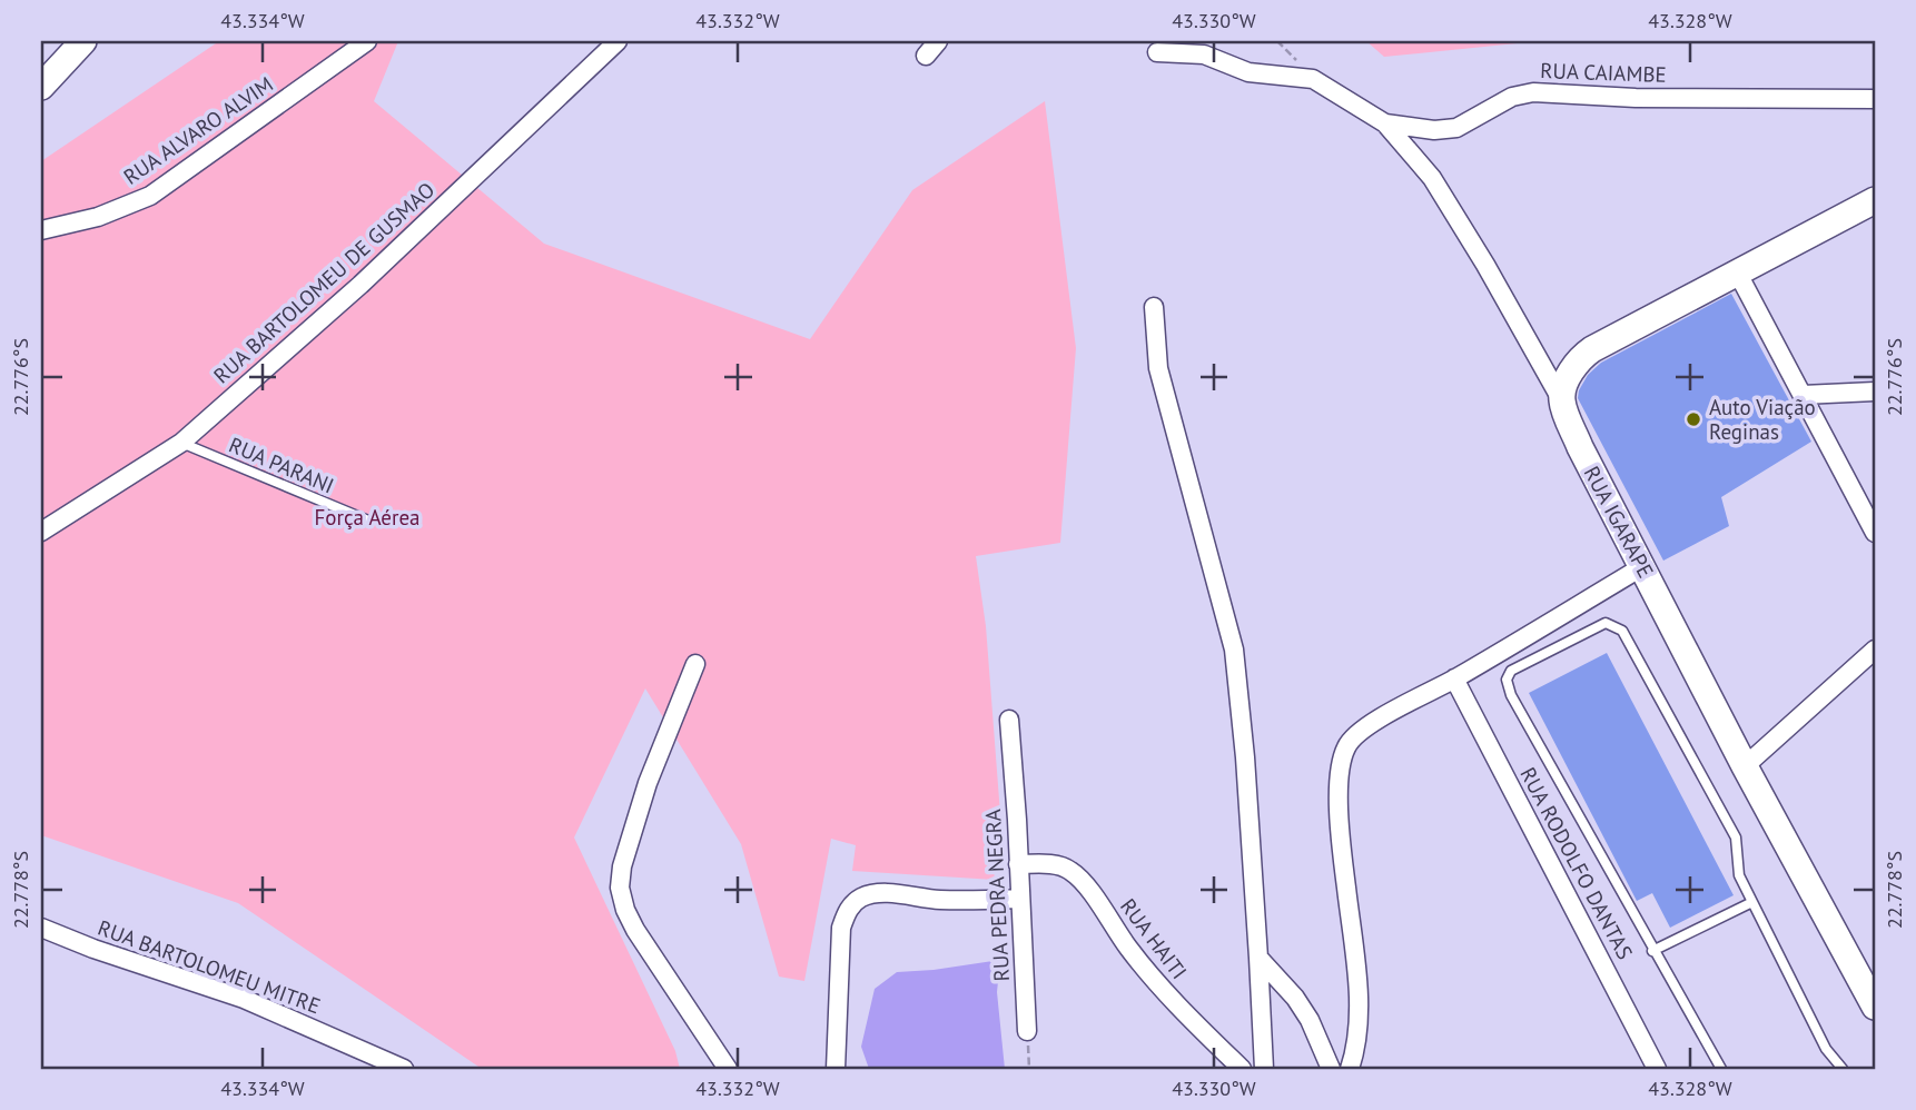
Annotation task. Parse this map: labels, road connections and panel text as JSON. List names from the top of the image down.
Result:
{
  "streets": {
    "main road": ["RUA IGARAPE"],
    "street": [
      "RUA CAIAMBE",
      "RUA ALVARO ALVIM",
      "RUA BARTOLOMEU DE GUSMAO",
      "RUA RODOLFO DANTAS",
      "RUA PEDRA NEGRA",
      "RUA HAITI",
      "RUA BARTOLOMEU MITRE"
    ],
    "lane": ["RUA PARANI"]
  },
  "crossings": [
    ["RUA CAIAMBE", "RUA IGARAPE"],
    ["RUA BARTOLOMEU DE GUSMAO", "RUA PARANI"],
    ["RUA PEDRA NEGRA", "RUA HAITI"]
  ],
  "parks": ["Força Aérea"],
  "places": ["Auto Viação Reginas"],
  "coordinates": [
    "43.334°W",
    "43.332°W",
    "43.330°W",
    "43.328°W",
    "22.776°S",
    "22.778°S"
  ]
}
